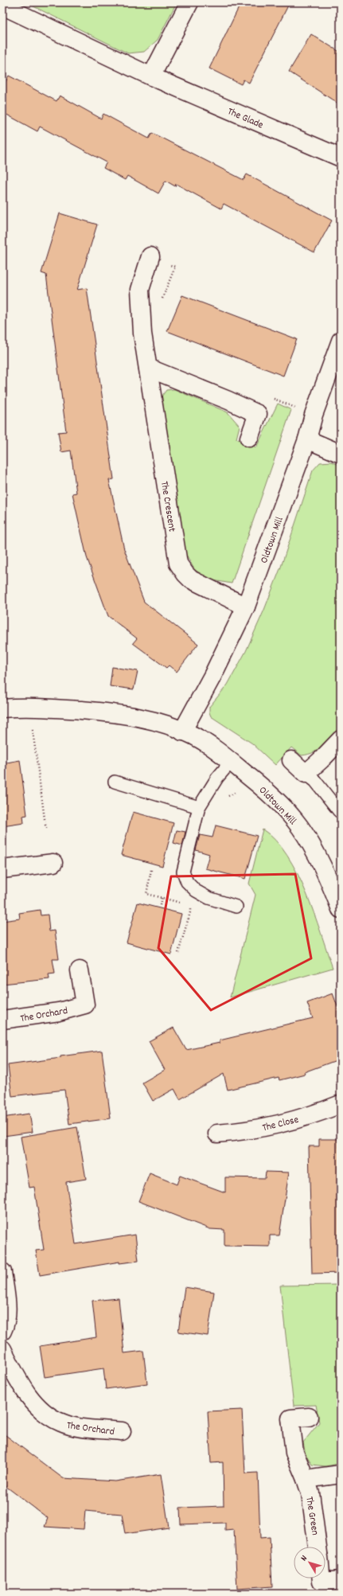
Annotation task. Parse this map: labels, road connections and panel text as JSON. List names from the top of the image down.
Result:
{
  "streets": {
    "street": [
      "The Glade",
      "The Crescent",
      "Oldtown Mill",
      "The Orchard",
      "The Close",
      "The Green"
    ]
  },
  "crossings": [
    ["The Crescent", "Oldtown Mill"]
  ],
  "north": "top left"
}
